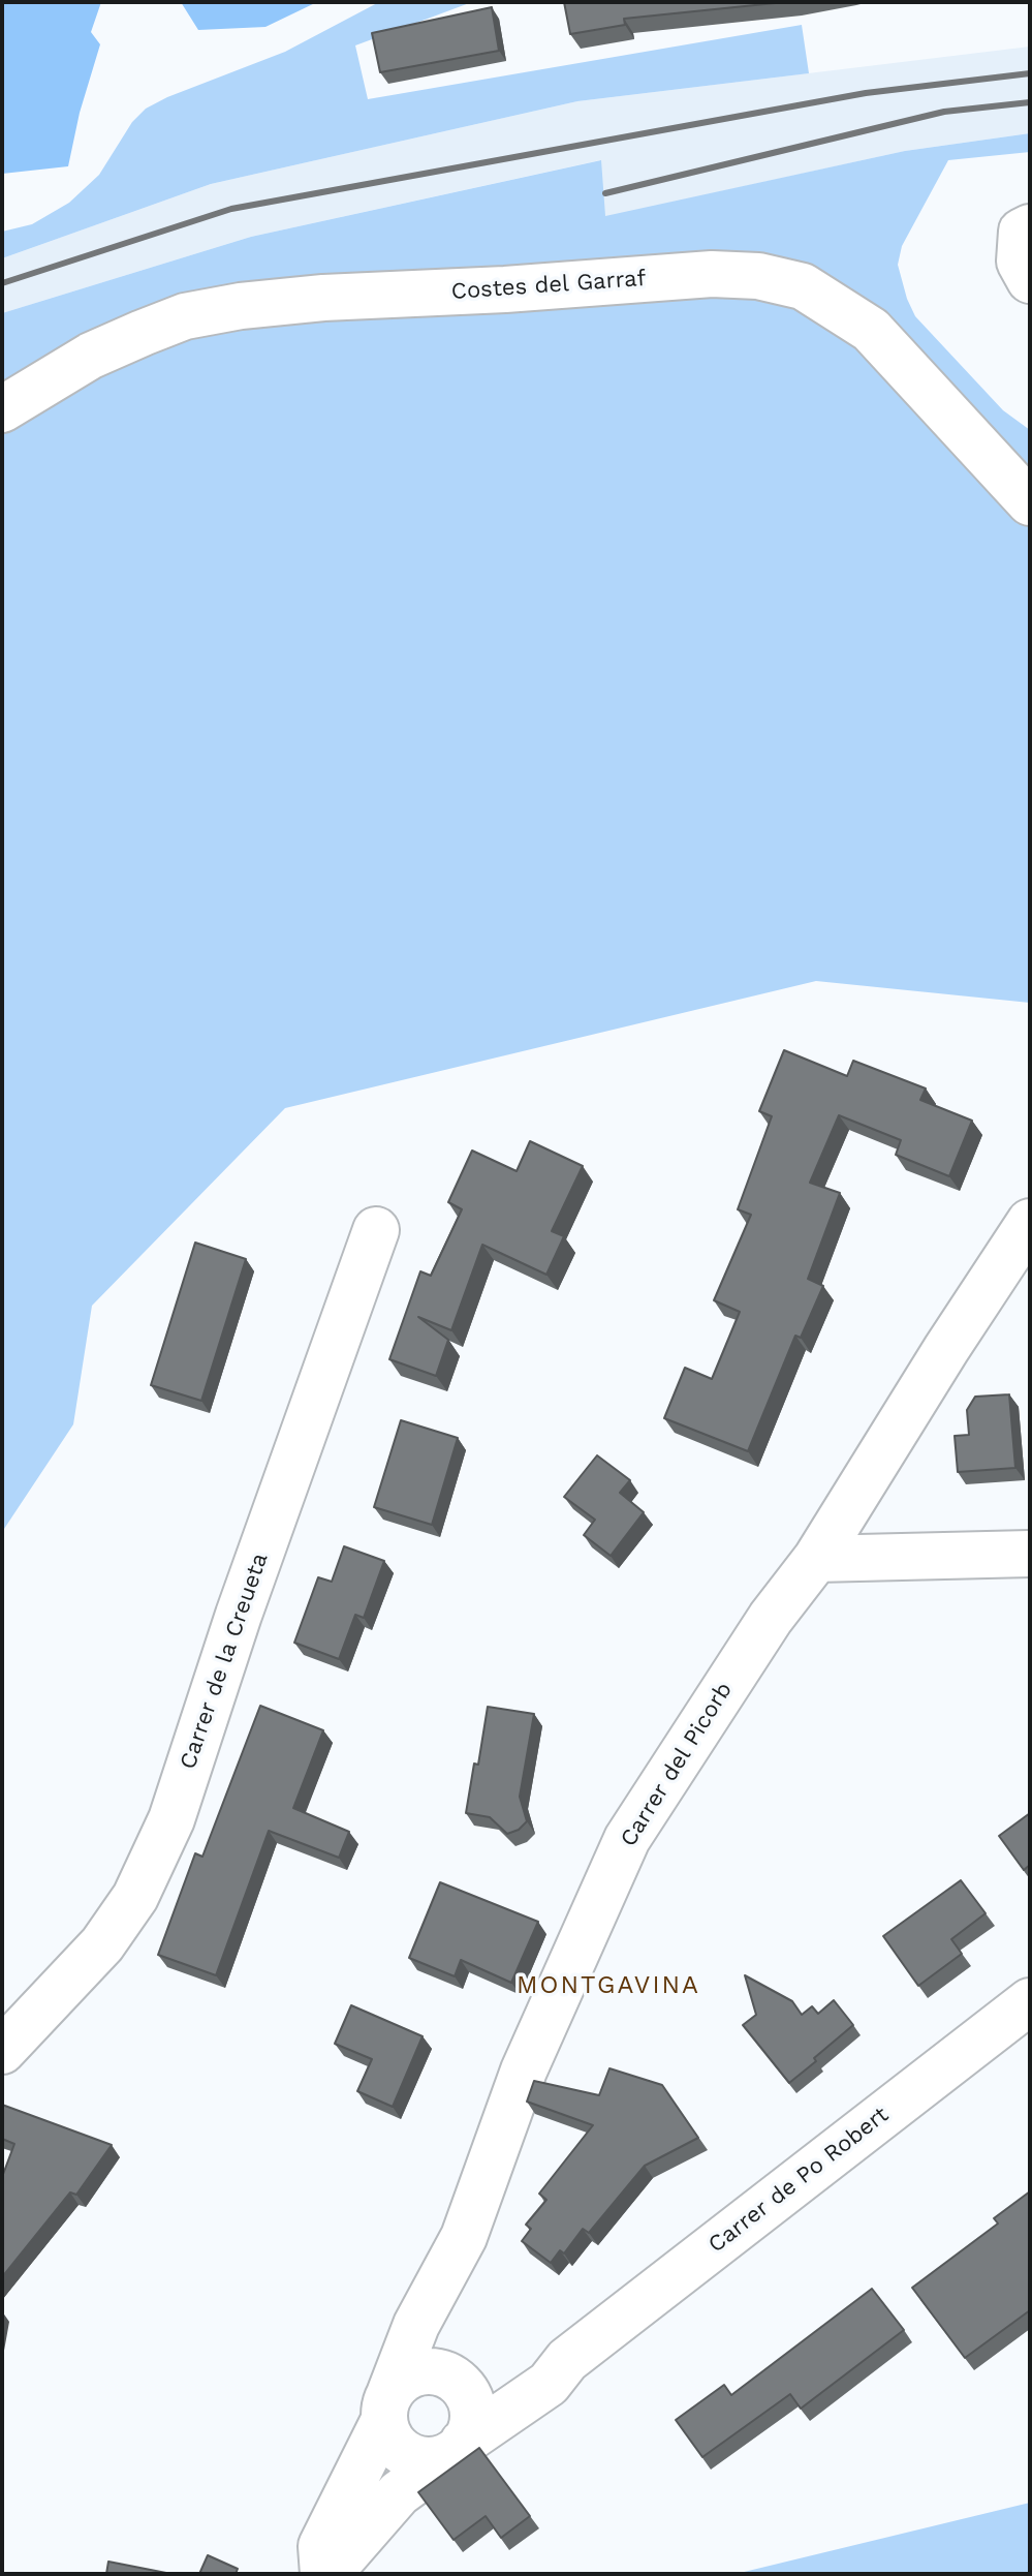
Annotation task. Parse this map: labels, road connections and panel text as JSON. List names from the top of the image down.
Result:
{
  "streets": {
    "street": [
      "Costes del Garraf",
      "Carrer de la Creueta",
      "Carrer del Picorb",
      "Carrer de Po Robert"
    ]
  },
  "crossings": [
    ["Carrer del Picorb", "Carrer de Po Robert"]
  ],
  "districts": ["MONTGAVINA"]
}
